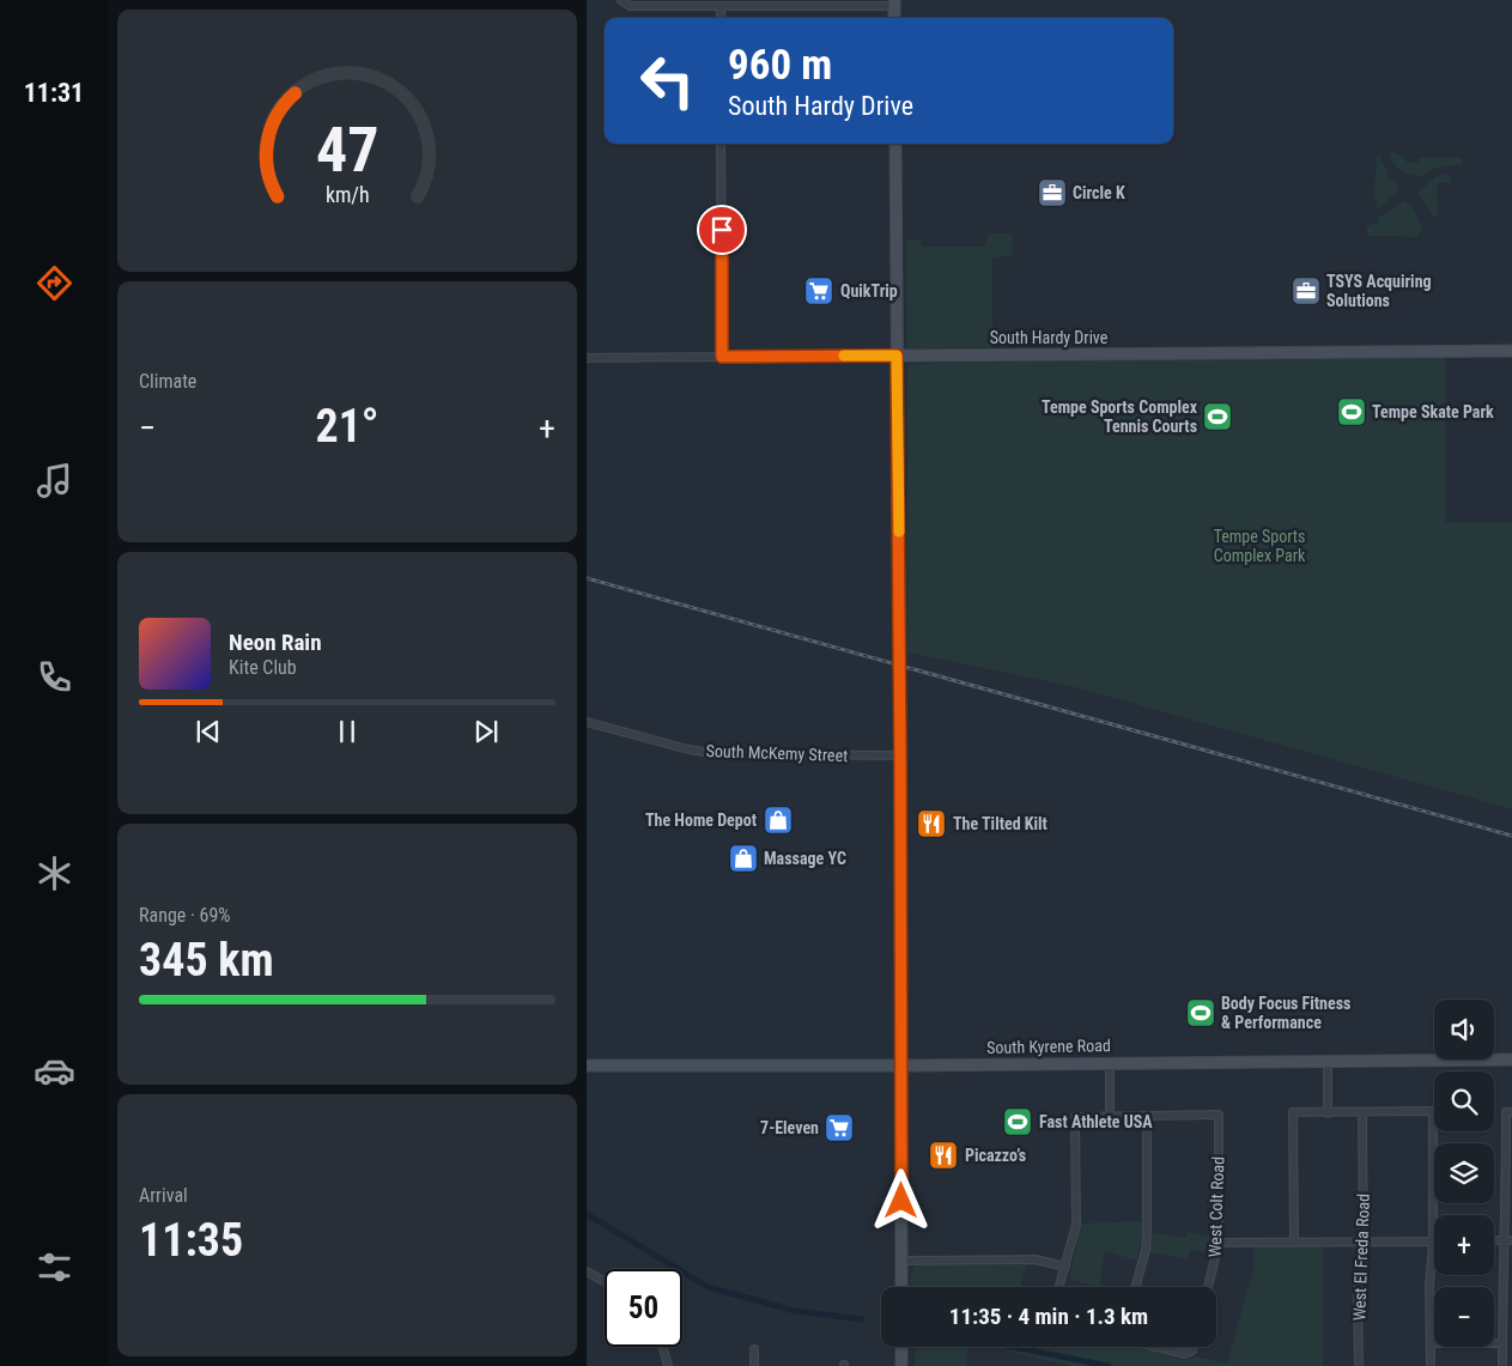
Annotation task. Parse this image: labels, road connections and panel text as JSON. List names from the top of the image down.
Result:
{
  "streets": {
    "main road": ["South Hardy Drive", "South Kyrene Road"],
    "street": ["South McKemy Street", "West Colt Road", "West El Freda Road"]
  },
  "parks": ["Tempe Sports Complex Park"],
  "places": {
    "office": ["Circle K", "TSYS Acquiring Solutions"],
    "supermarket": ["QuikTrip", "7-Eleven"],
    "sports": [
      "Tempe Skate Park",
      "Tempe Sports Complex Tennis Courts",
      "Body Focus Fitness & Performance",
      "Fast Athlete USA"
    ],
    "shop": ["The Home Depot", "Massage YC"],
    "restaurant": ["The Tilted Kilt", "Picazzo’s"]
  },
  "page": {
    "tabs": "11:31",
    "turn": ["960 m", "South Hardy Drive"],
    "tile": [
      "Climate",
      ["Range · 69%", "345 km"],
      ["Arrival", "11:35"]
    ],
    "heat": ["−", "21°", "+"],
    "song": ["Neon Rain", "Kite Club"],
    "map_buttons": ["+", "−"],
    "limit": "50",
    "trip": "11:35 · 4 min · 1.3 km",
    "gauge": ["47", "km/h"]
  }
}
